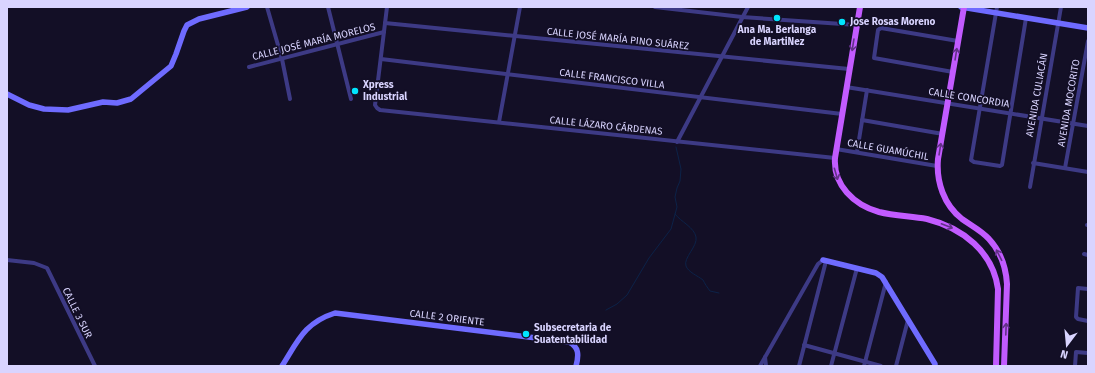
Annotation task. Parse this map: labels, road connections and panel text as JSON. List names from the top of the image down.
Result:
{
  "streets": {
    "street": [
      "CALLE JOSÉ MARÍA PINO SUÁREZ",
      "CALLE JOSÉ MARÍA MORELOS",
      "CALLE FRANCISCO VILLA",
      "AVENIDA CULIACÁN",
      "CALLE CONCORDIA",
      "AVENIDA MOCORITO",
      "CALLE LÁZARO CÁRDENAS",
      "CALLE GUAMÚCHIL",
      "CALLE 3 SUR",
      "CALLE 2 ORIENTE"
    ]
  },
  "crossings": [
    ["CALLE FRANCISCO VILLA", "CALLE LÁZARO CÁRDENAS"],
    ["AVENIDA CULIACÁN", "CALLE CONCORDIA"],
    ["CALLE CONCORDIA", "AVENIDA MOCORITO"]
  ],
  "places": [
    "Ana Ma. Berlanga de MartiNez",
    "Jose Rosas Moreno",
    "Xpress Industrial",
    "Subsecretaria de Suatentabilidad"
  ],
  "north": "bottom"
}
